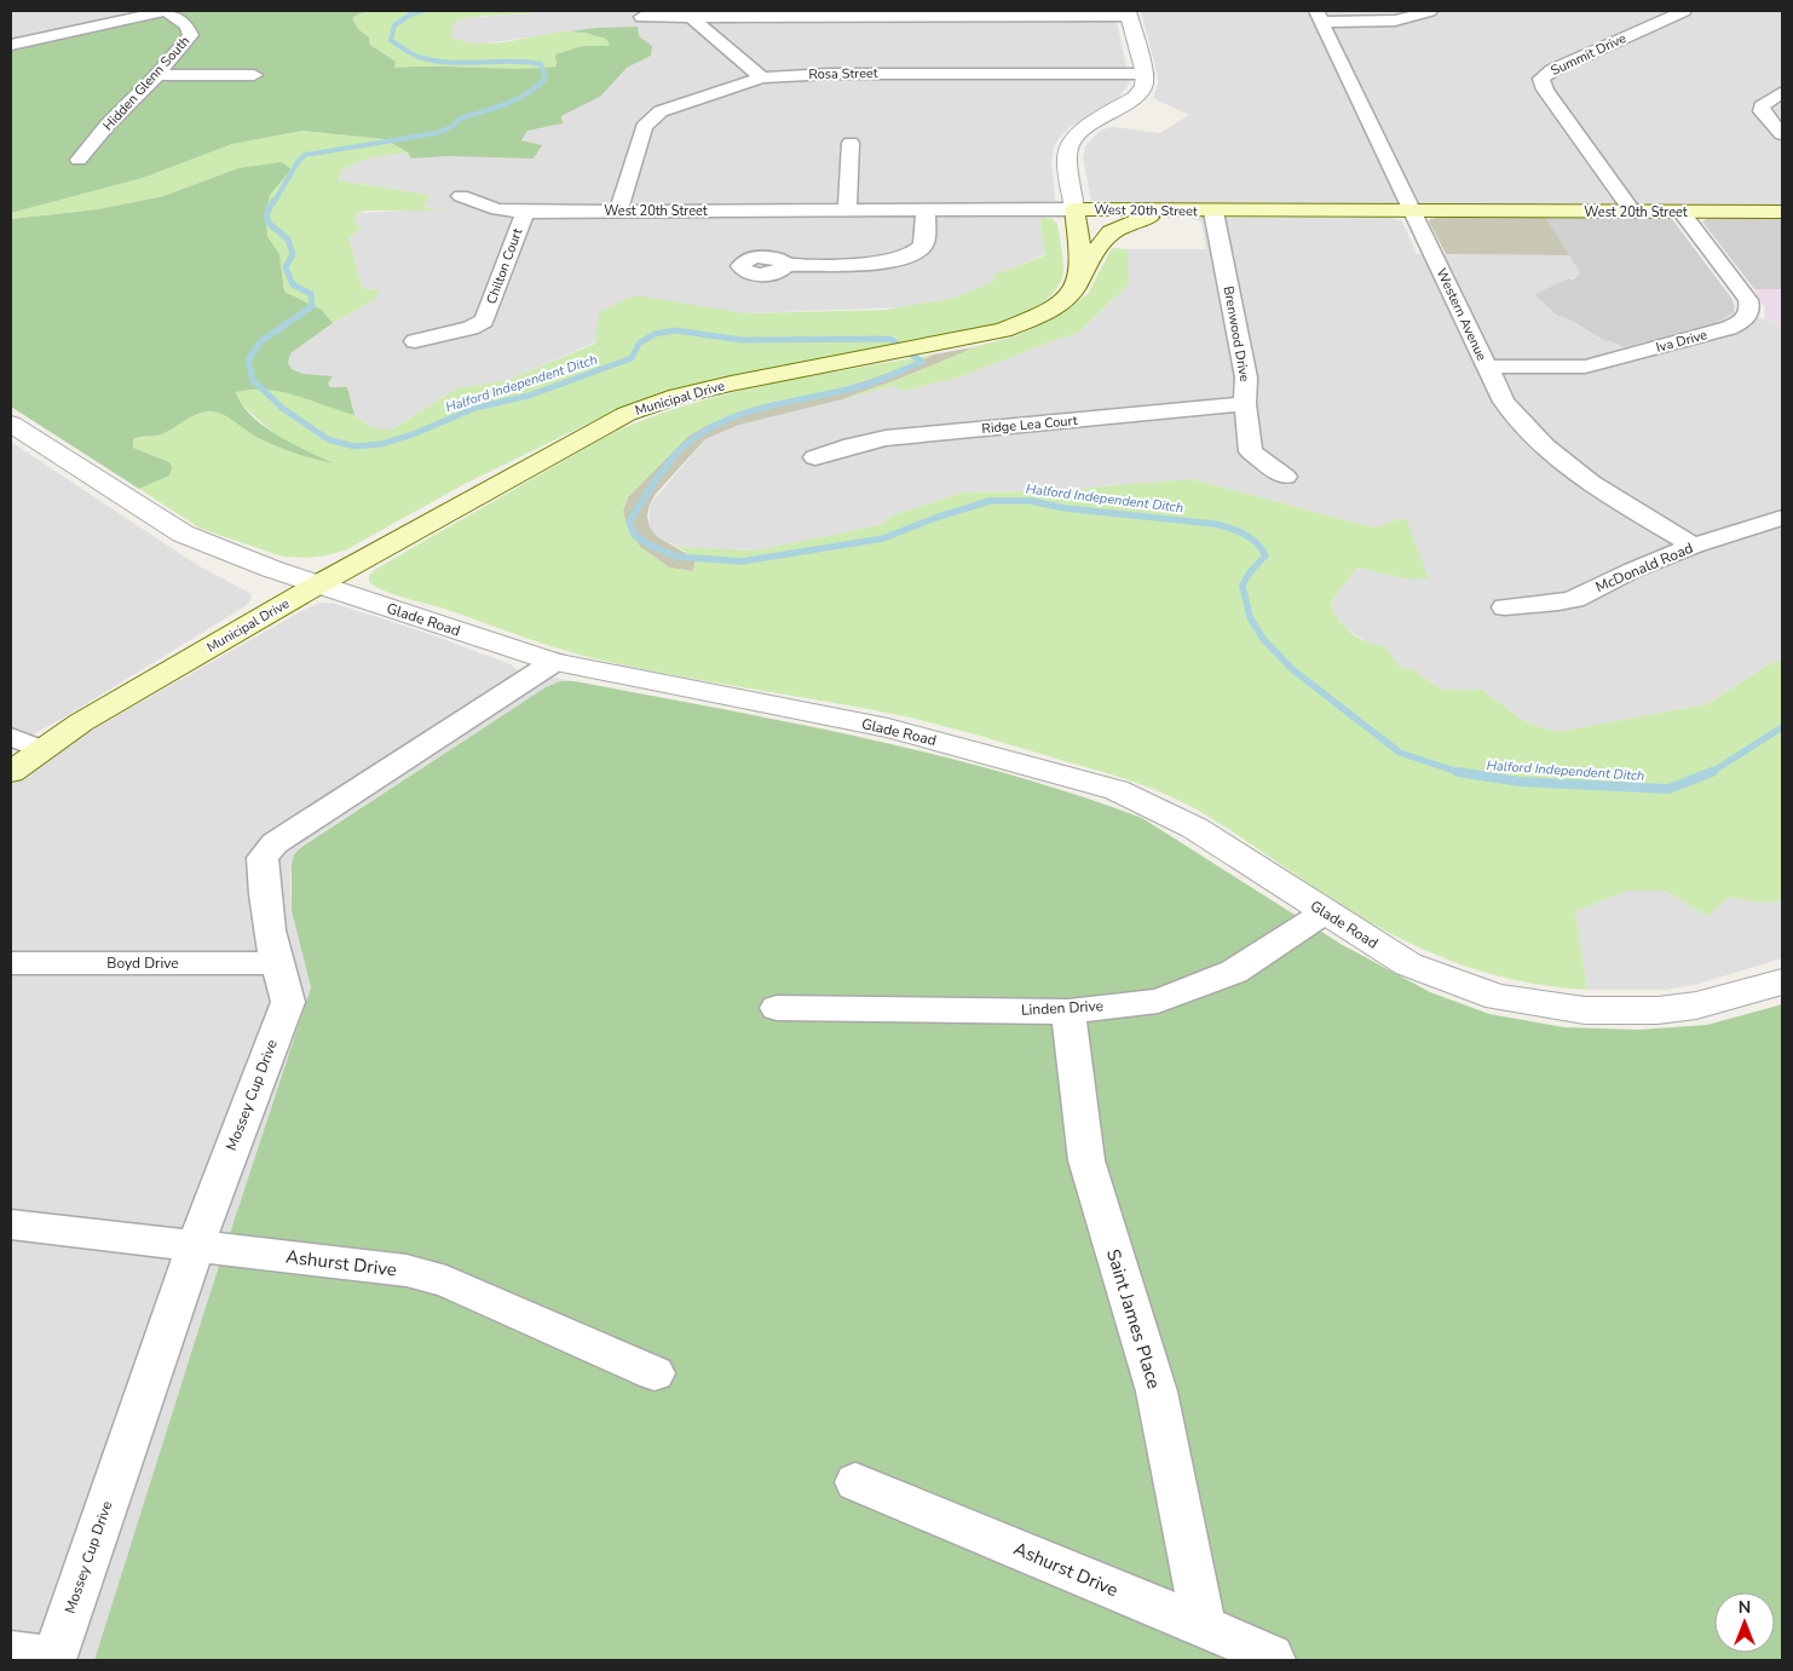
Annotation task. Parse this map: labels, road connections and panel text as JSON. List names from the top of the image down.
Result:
{
  "streets": {
    "main road": ["West 20th Street", "Municipal Drive"],
    "street": [
      "Summit Drive",
      "Rosa Street",
      "Hidden Glenn South",
      "Chilton Court",
      "Western Avenue",
      "Brenwood Drive",
      "Iva Drive",
      "Ridge Lea Court",
      "McDonald Road",
      "Glade Road",
      "Boyd Drive",
      "Linden Drive",
      "Mossey Cup Drive",
      "Ashurst Drive",
      "Saint James Place"
    ]
  },
  "crossings": [
    ["Summit Drive", "West 20th Street"],
    ["Rosa Street", "West 20th Street"],
    ["West 20th Street", "Chilton Court"],
    ["West 20th Street", "Western Avenue"],
    ["West 20th Street", "Brenwood Drive"],
    ["West 20th Street", "Iva Drive"],
    ["West 20th Street", "Municipal Drive"],
    ["Western Avenue", "Iva Drive"],
    ["Western Avenue", "McDonald Road"],
    ["Brenwood Drive", "Municipal Drive"],
    ["Brenwood Drive", "Ridge Lea Court"],
    ["Municipal Drive", "Glade Road"],
    ["Glade Road", "Linden Drive"],
    ["Glade Road", "Mossey Cup Drive"],
    ["Boyd Drive", "Mossey Cup Drive"],
    ["Linden Drive", "Saint James Place"],
    ["Mossey Cup Drive", "Ashurst Drive"],
    ["Ashurst Drive", "Saint James Place"]
  ],
  "water": ["Halford Independent Ditch"],
  "north": "top"
}
